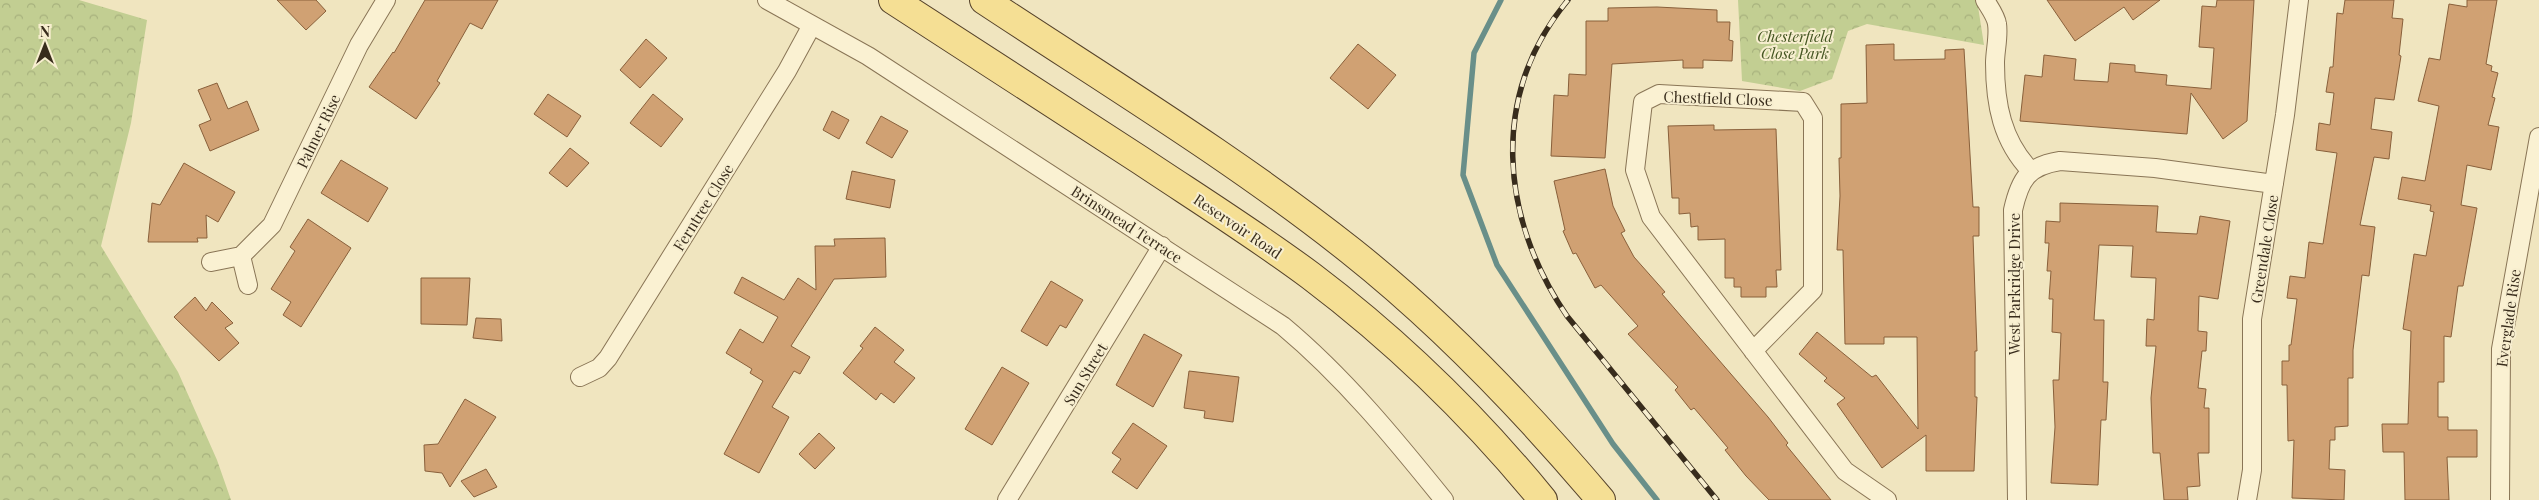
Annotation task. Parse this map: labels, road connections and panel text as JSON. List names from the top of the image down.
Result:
{
  "streets": {
    "main road": ["Reservoir Road"],
    "street": [
      "Chestfield Close",
      "Palmer Rise",
      "Ferntree Close",
      "Brinsmead Terrace",
      "Greendale Close",
      "West Parkridge Drive",
      "Everglade Rise",
      "Sun Street"
    ]
  },
  "crossings": [
    ["Ferntree Close", "Brinsmead Terrace"],
    ["Brinsmead Terrace", "Sun Street"]
  ],
  "parks": ["Chesterfield Close Park"],
  "north": "top"
}
